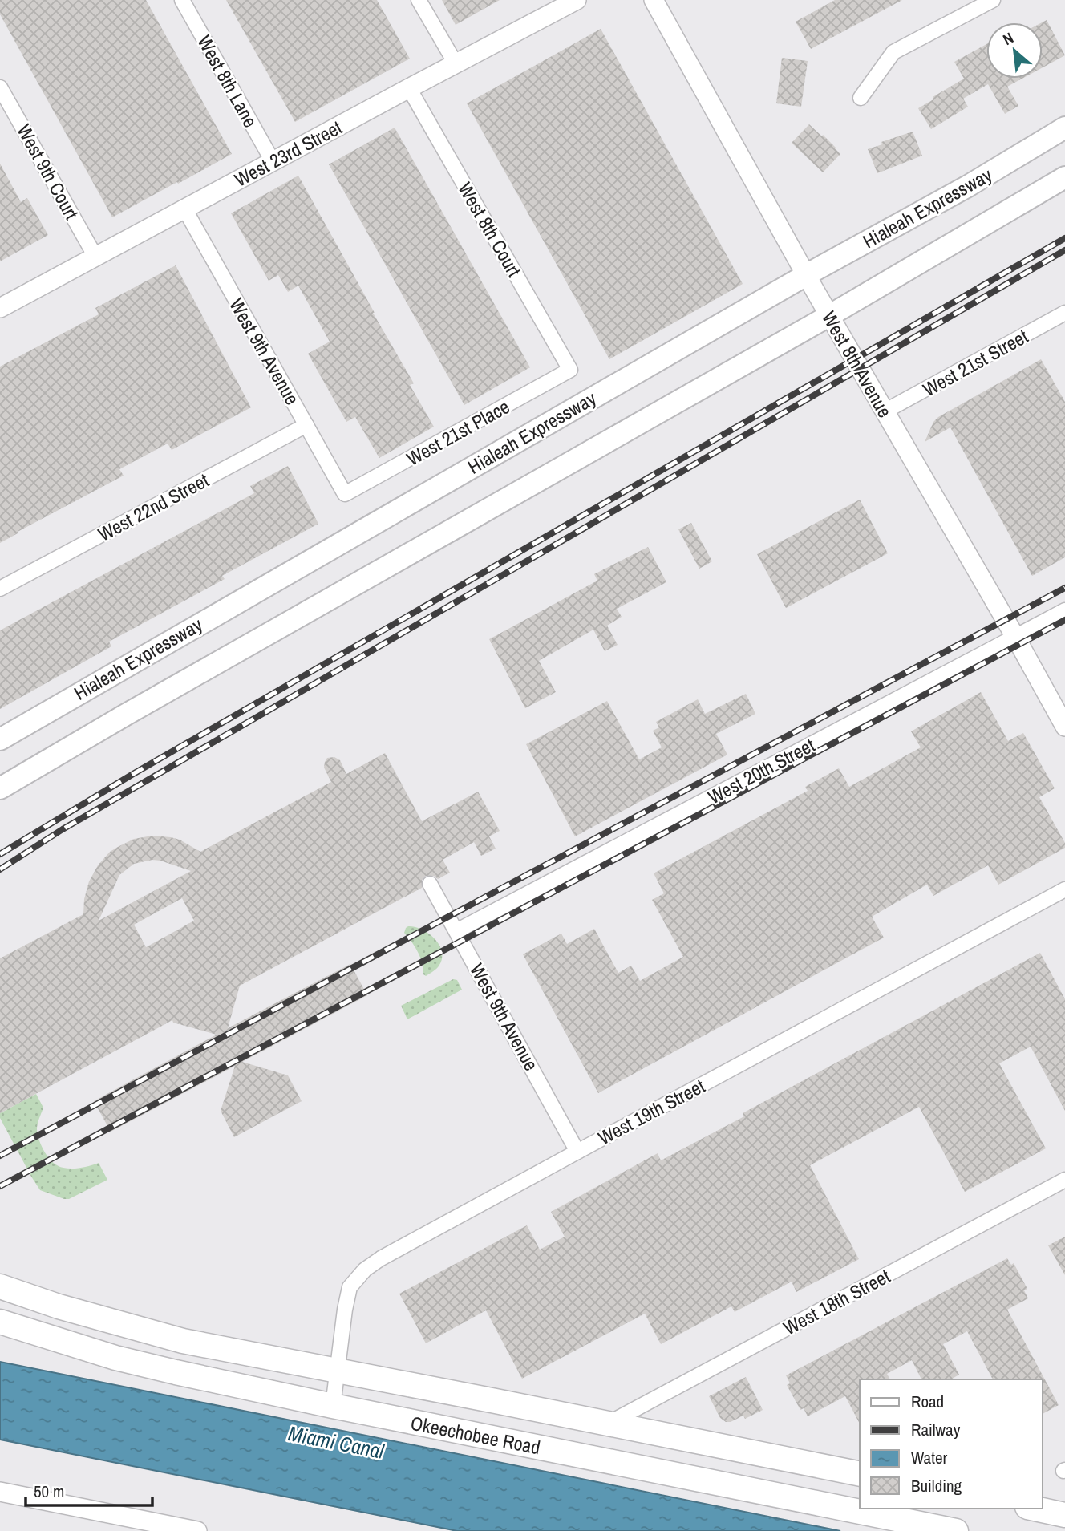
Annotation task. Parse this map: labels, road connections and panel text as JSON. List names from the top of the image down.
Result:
{
  "streets": {
    "highway": ["Okeechobee Road"],
    "main road": ["Hialeah Expressway"],
    "street": [
      "West 8th Lane",
      "West 23rd Street",
      "West 9th Court",
      "West 8th Court",
      "West 9th Avenue",
      "West 21st Street",
      "West 8th Avenue",
      "West 21st Place",
      "West 22nd Street",
      "West 20th Street",
      "West 19th Street",
      "West 18th Street"
    ]
  },
  "crossings": [
    ["West 8th Lane", "West 23rd Street"],
    ["West 23rd Street", "West 9th Court"],
    ["West 23rd Street", "West 8th Court"],
    ["West 23rd Street", "West 9th Avenue"],
    ["Hialeah Expressway", "West 8th Avenue"],
    ["West 8th Court", "West 21st Place"],
    ["West 9th Avenue", "West 21st Place"],
    ["West 9th Avenue", "West 22nd Street"],
    ["West 9th Avenue", "West 20th Street"],
    ["West 9th Avenue", "West 19th Street"],
    ["West 21st Street", "West 8th Avenue"],
    ["West 8th Avenue", "West 20th Street"],
    ["West 19th Street", "Okeechobee Road"],
    ["West 18th Street", "Okeechobee Road"]
  ],
  "water": ["Miami Canal"],
  "legend": [
    "Road",
    "Railway",
    "Water",
    "Building"
  ],
  "scale_bar": "50 m",
  "north": "top left"
}
